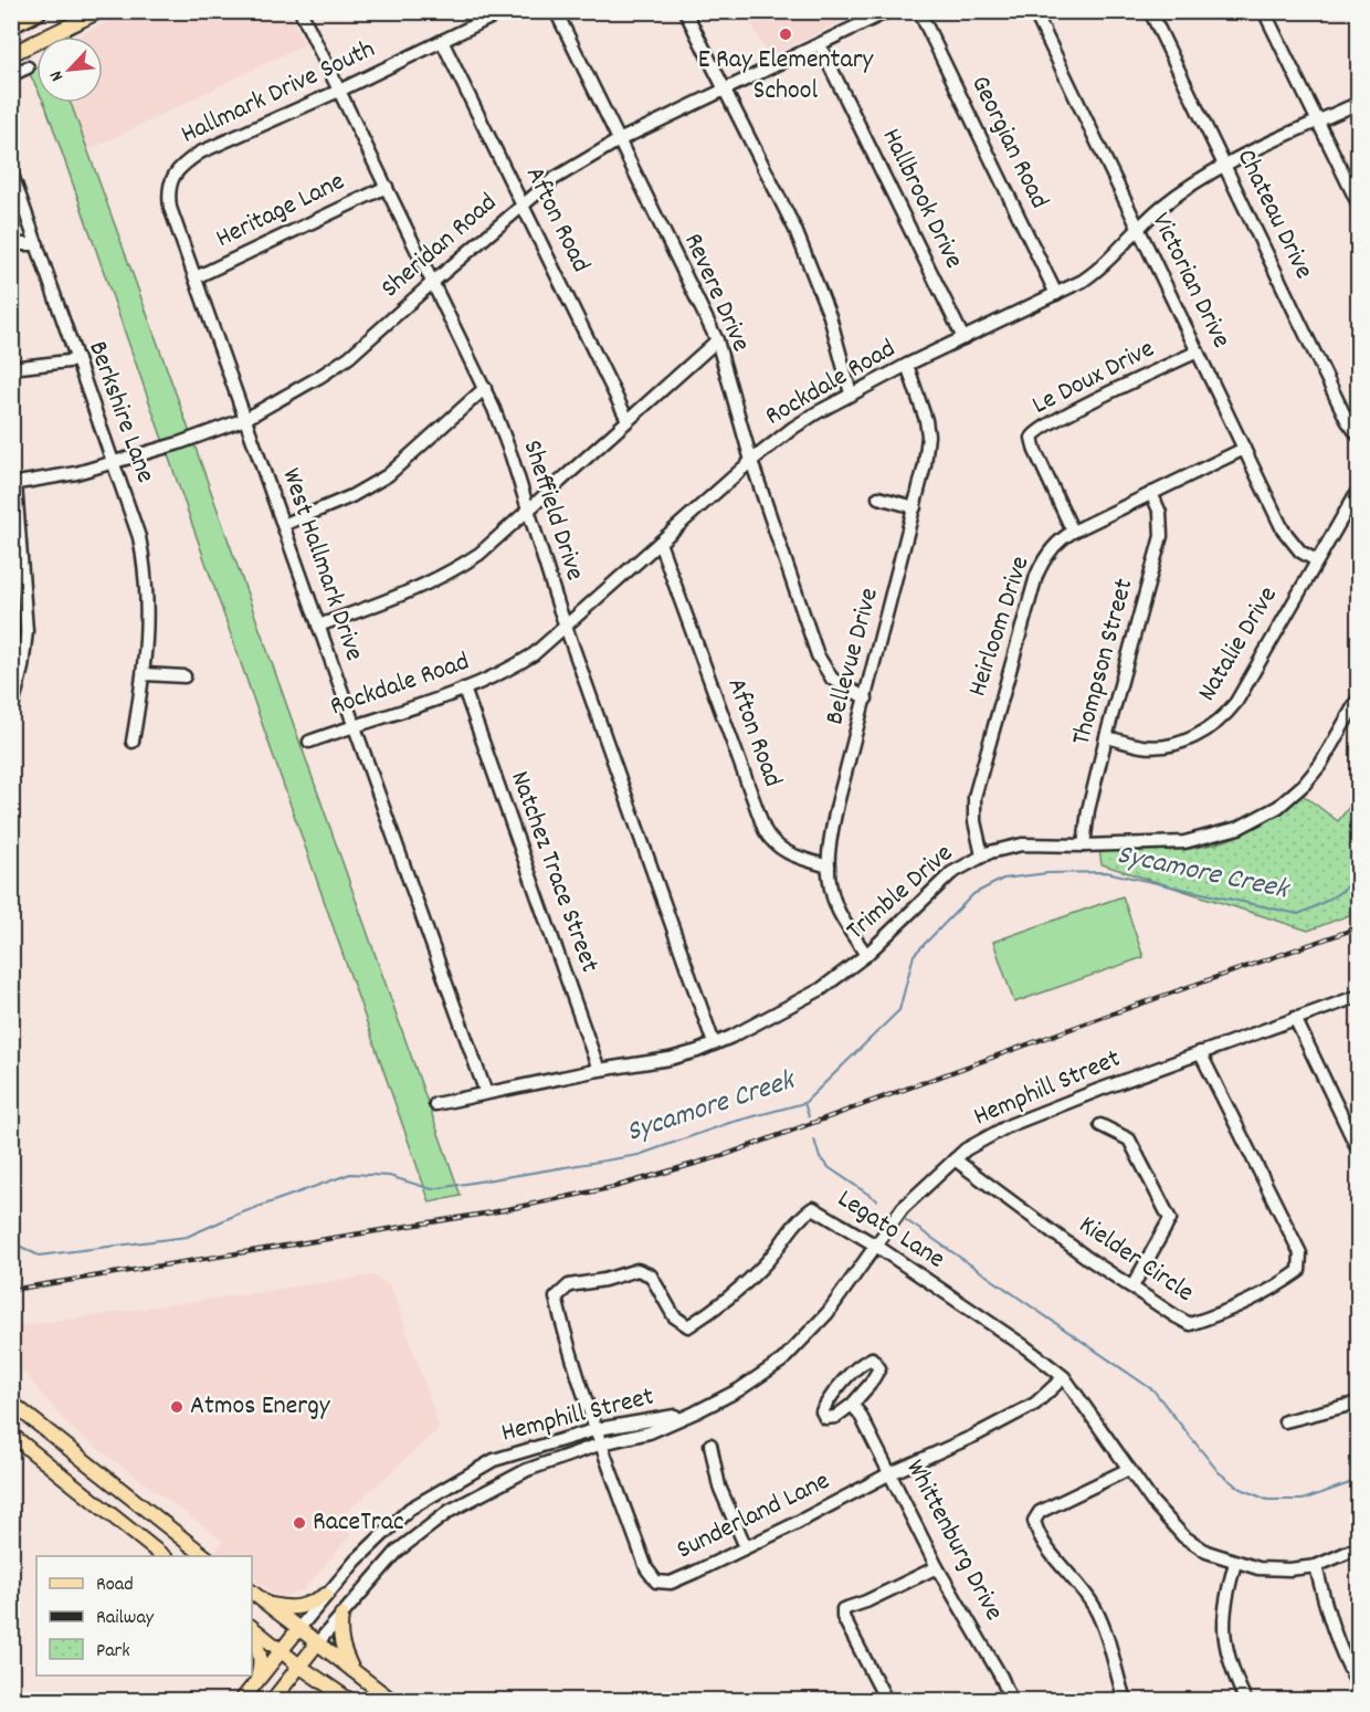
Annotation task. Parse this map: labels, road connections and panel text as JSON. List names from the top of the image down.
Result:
{
  "streets": {
    "street": [
      "Hallmark Drive South",
      "Georgian Road",
      "Hallbrook Drive",
      "Heritage Lane",
      "Chateau Drive",
      "Afton Road",
      "Sheridan Road",
      "Victorian Drive",
      "Revere Drive",
      "Le Doux Drive",
      "Rockdale Road",
      "Berkshire Lane",
      "Sheffield Drive",
      "West Hallmark Drive",
      "Heirloom Drive",
      "Natalie Drive",
      "Bellevue Drive",
      "Thompson Street",
      "Natchez Trace Street",
      "Trimble Drive",
      "Hemphill Street",
      "Legato Lane",
      "Kielder Circle",
      "Sunderland Lane",
      "Whittenburg Drive"
    ]
  },
  "crossings": [
    ["Hallmark Drive South", "Afton Road"],
    ["Hallmark Drive South", "Sheffield Drive"],
    ["Hallmark Drive South", "West Hallmark Drive"],
    ["Georgian Road", "Rockdale Road"],
    ["Hallbrook Drive", "Sheridan Road"],
    ["Hallbrook Drive", "Rockdale Road"],
    ["Heritage Lane", "Sheffield Drive"],
    ["Heritage Lane", "West Hallmark Drive"],
    ["Chateau Drive", "Rockdale Road"],
    ["Afton Road", "Sheridan Road"],
    ["Afton Road", "Rockdale Road"],
    ["Afton Road", "Bellevue Drive"],
    ["Sheridan Road", "Revere Drive"],
    ["Sheridan Road", "Berkshire Lane"],
    ["Sheridan Road", "Sheffield Drive"],
    ["Sheridan Road", "West Hallmark Drive"],
    ["Victorian Drive", "Le Doux Drive"],
    ["Victorian Drive", "Rockdale Road"],
    ["Victorian Drive", "Heirloom Drive"],
    ["Victorian Drive", "Natalie Drive"],
    ["Revere Drive", "Rockdale Road"],
    ["Revere Drive", "Bellevue Drive"],
    ["Le Doux Drive", "Heirloom Drive"],
    ["Rockdale Road", "Sheffield Drive"],
    ["Rockdale Road", "West Hallmark Drive"],
    ["Rockdale Road", "Bellevue Drive"],
    ["Rockdale Road", "Natchez Trace Street"],
    ["Sheffield Drive", "Trimble Drive"],
    ["West Hallmark Drive", "Trimble Drive"],
    ["Heirloom Drive", "Thompson Street"],
    ["Heirloom Drive", "Trimble Drive"],
    ["Natalie Drive", "Thompson Street"],
    ["Bellevue Drive", "Trimble Drive"],
    ["Thompson Street", "Trimble Drive"],
    ["Natchez Trace Street", "Trimble Drive"],
    ["Hemphill Street", "Legato Lane"],
    ["Hemphill Street", "Kielder Circle"],
    ["Hemphill Street", "Sunderland Lane"],
    ["Legato Lane", "Sunderland Lane"],
    ["Sunderland Lane", "Whittenburg Drive"]
  ],
  "water": ["Sycamore Creek"],
  "places": ["E Ray Elementary School", "Atmos Energy", "RaceTrac"],
  "legend": ["Road", "Railway", "Park"],
  "north": "bottom left"
}
